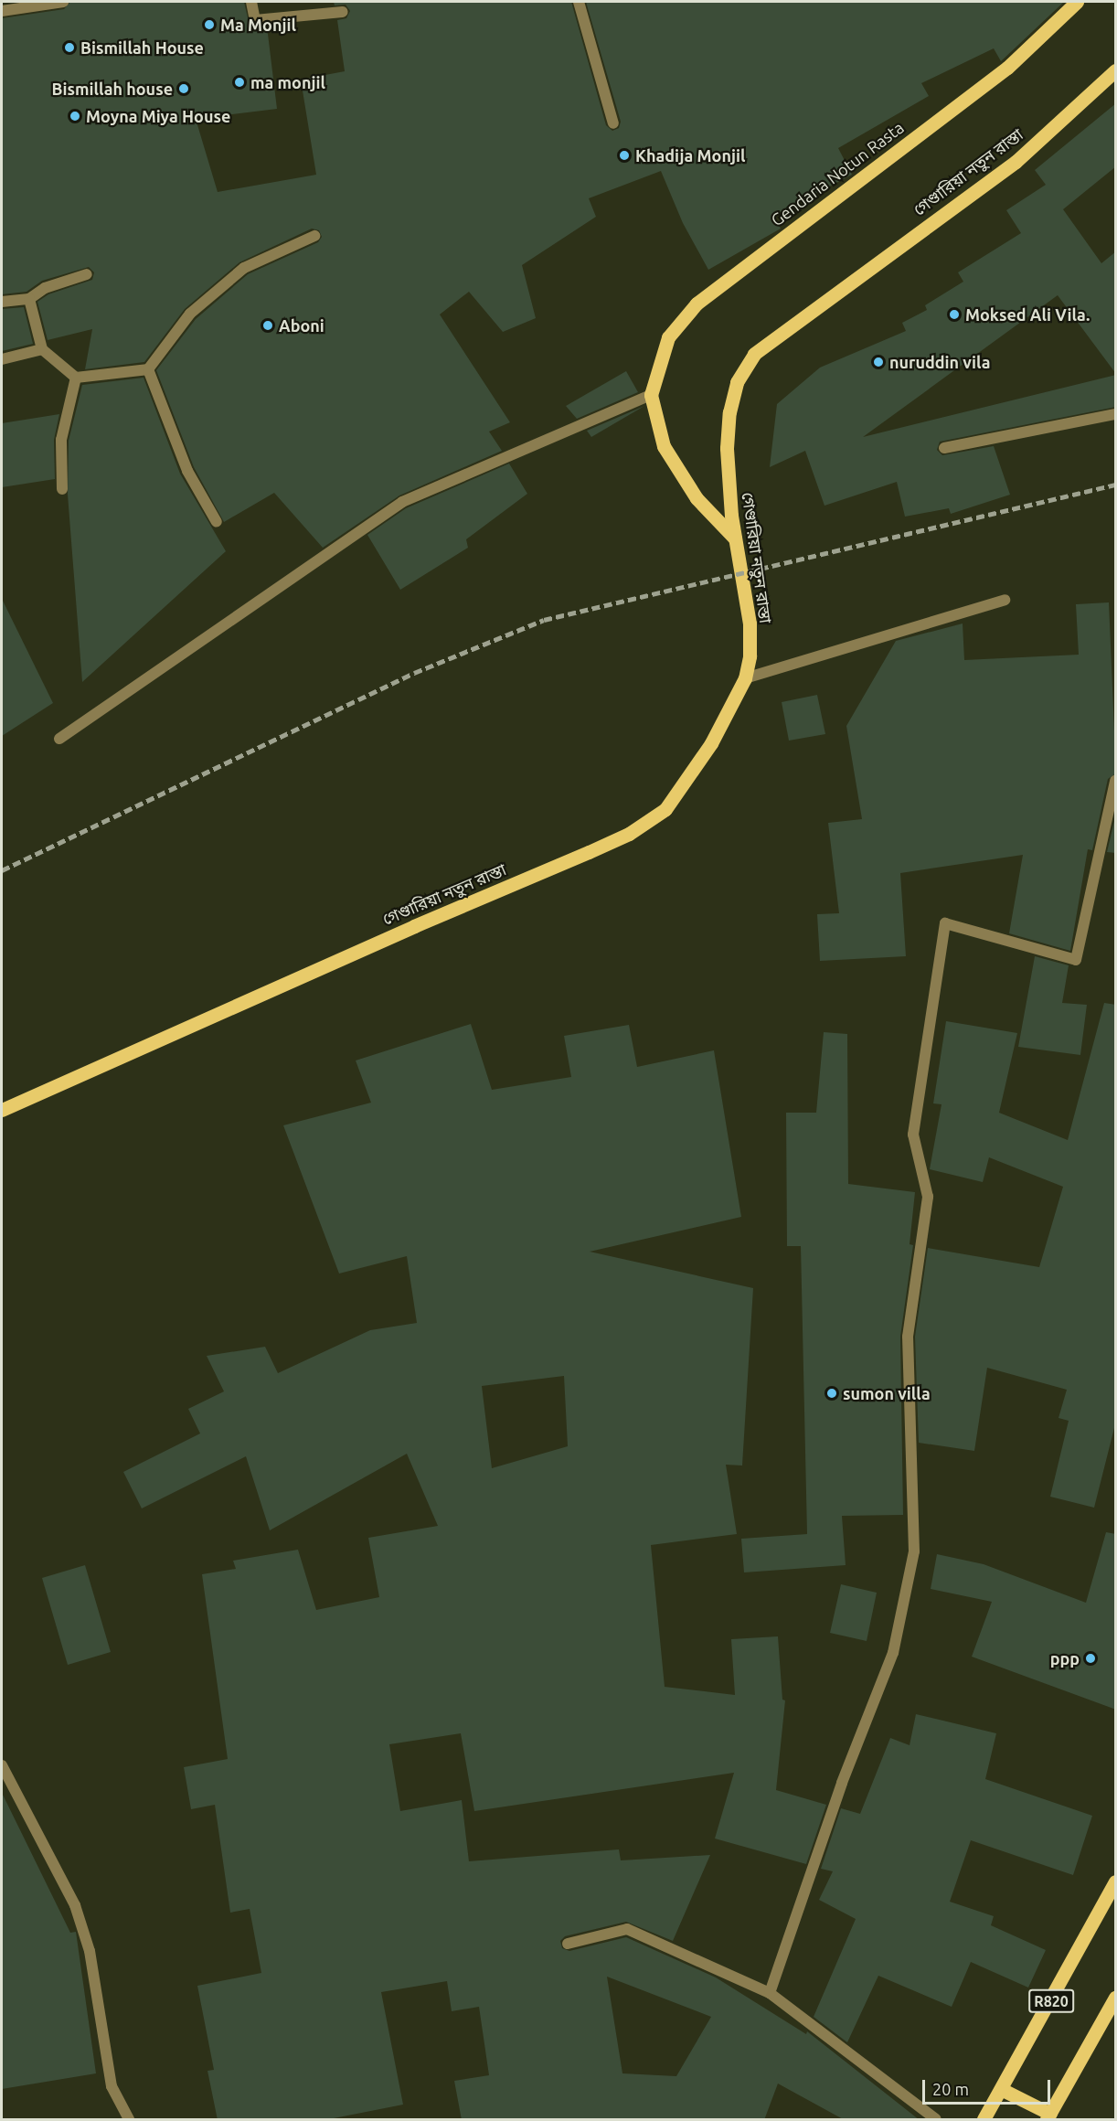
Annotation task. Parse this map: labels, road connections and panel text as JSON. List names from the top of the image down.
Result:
{
  "streets": {
    "main road": ["গেণ্ডারিয়া নতুন রাস্তা", "Gendaria Notun Rasta", "R820"]
  },
  "places": [
    "Ma Monjil",
    "Bismillah House",
    "ma monjil",
    "Bismillah house",
    "Moyna Miya House",
    "Khadija Monjil",
    "Moksed Ali Vila.",
    "Aboni",
    "nuruddin vila",
    "sumon villa",
    "ppp"
  ],
  "scale_bar": "20 m"
}
